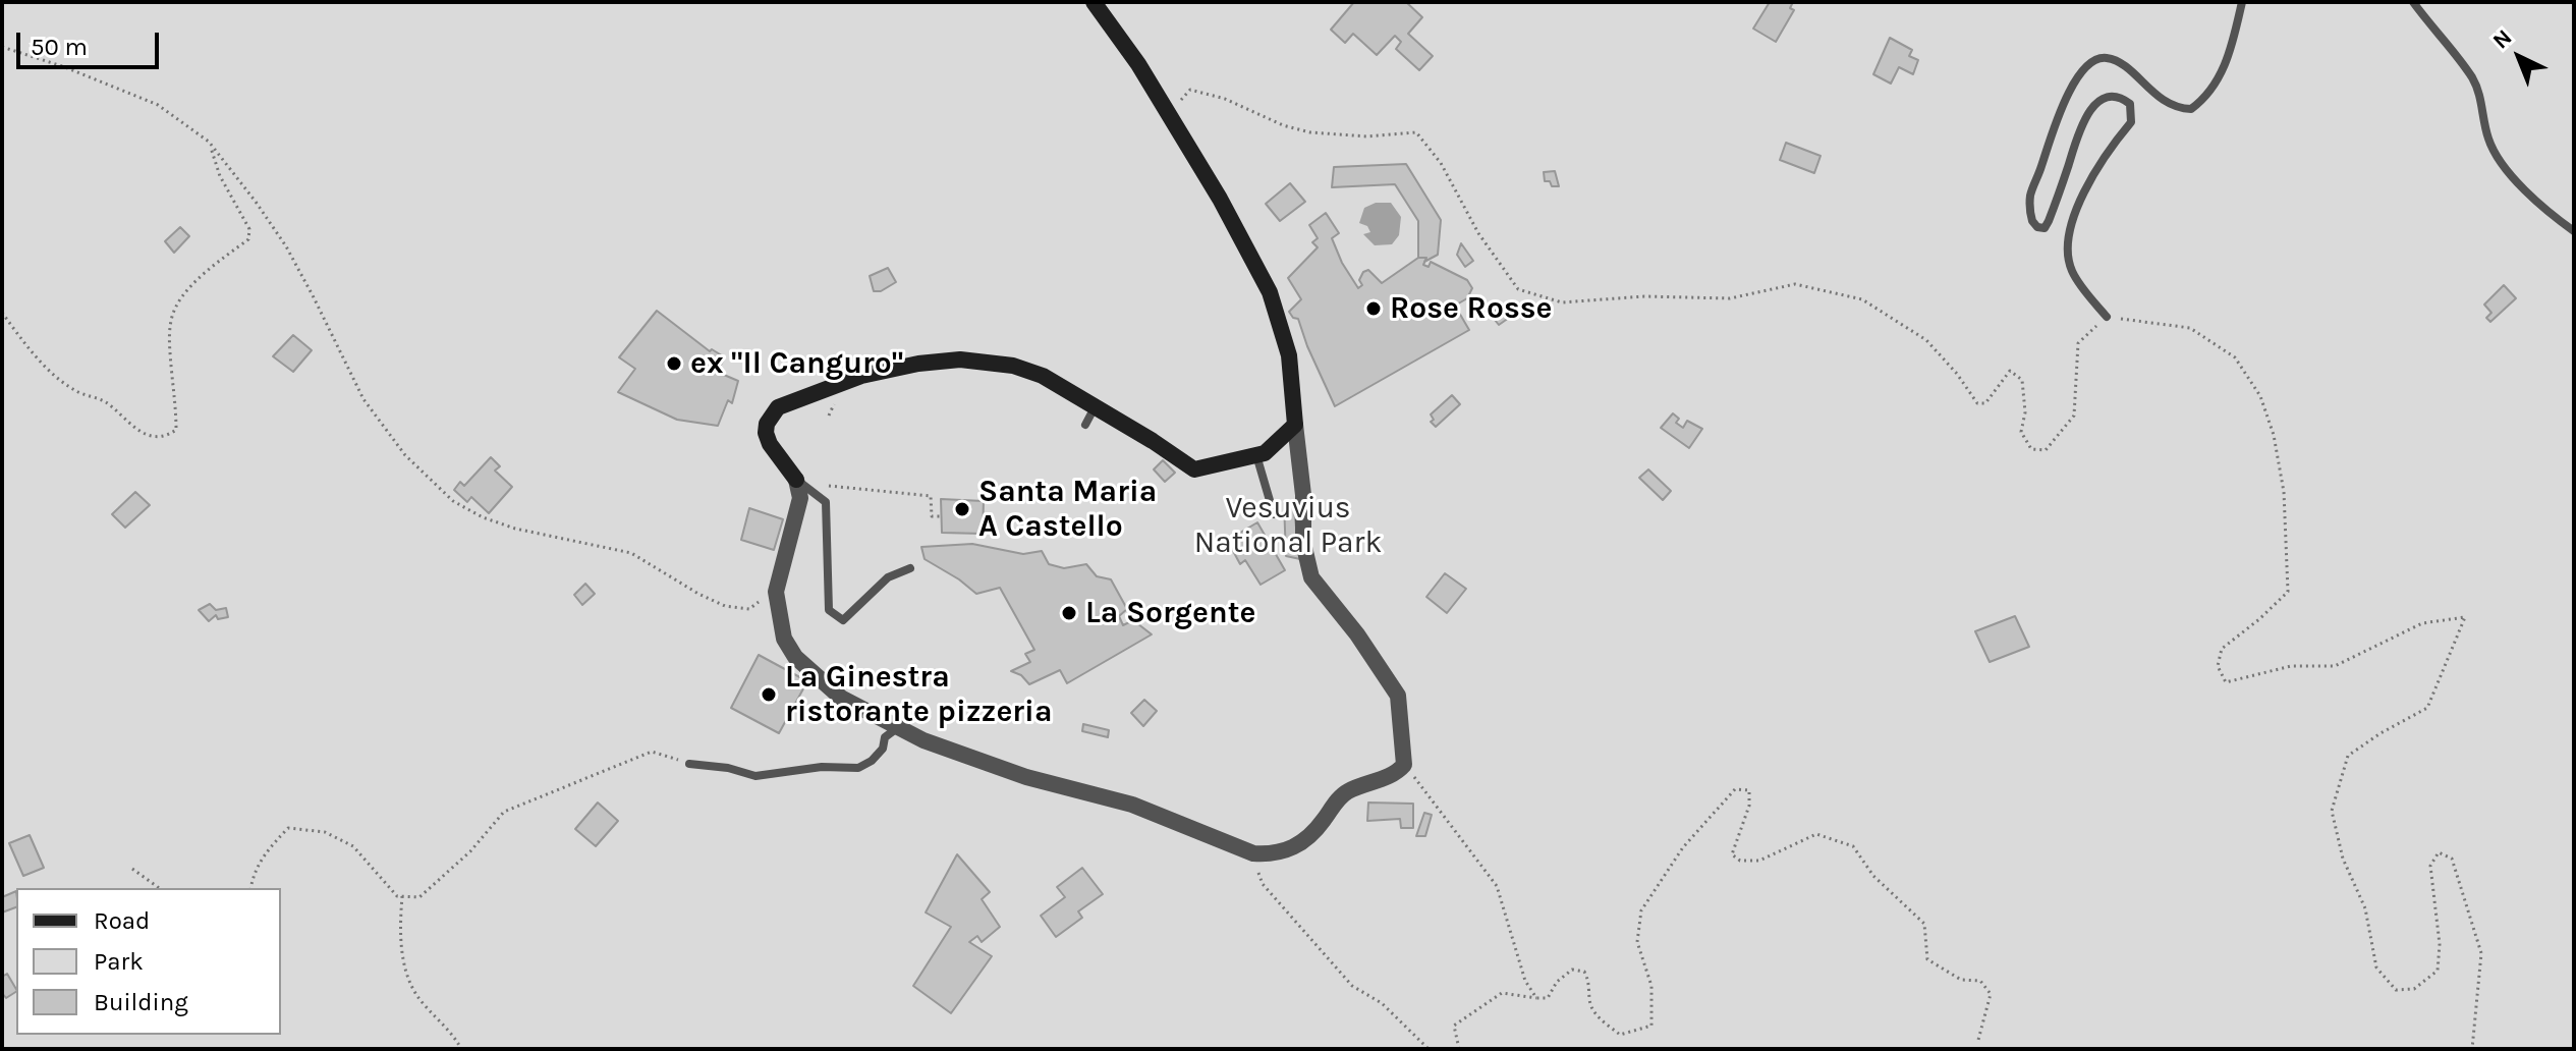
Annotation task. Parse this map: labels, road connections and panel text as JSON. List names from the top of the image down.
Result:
{
  "parks": ["Vesuvius National Park"],
  "places": [
    "Rose Rosse",
    "ex \"Il Canguro\"",
    "Santa Maria A Castello",
    "La Sorgente",
    "La Ginestra ristorante pizzeria"
  ],
  "legend": ["Road", "Park", "Building"],
  "scale_bar": "50 m",
  "north": "top left"
}
